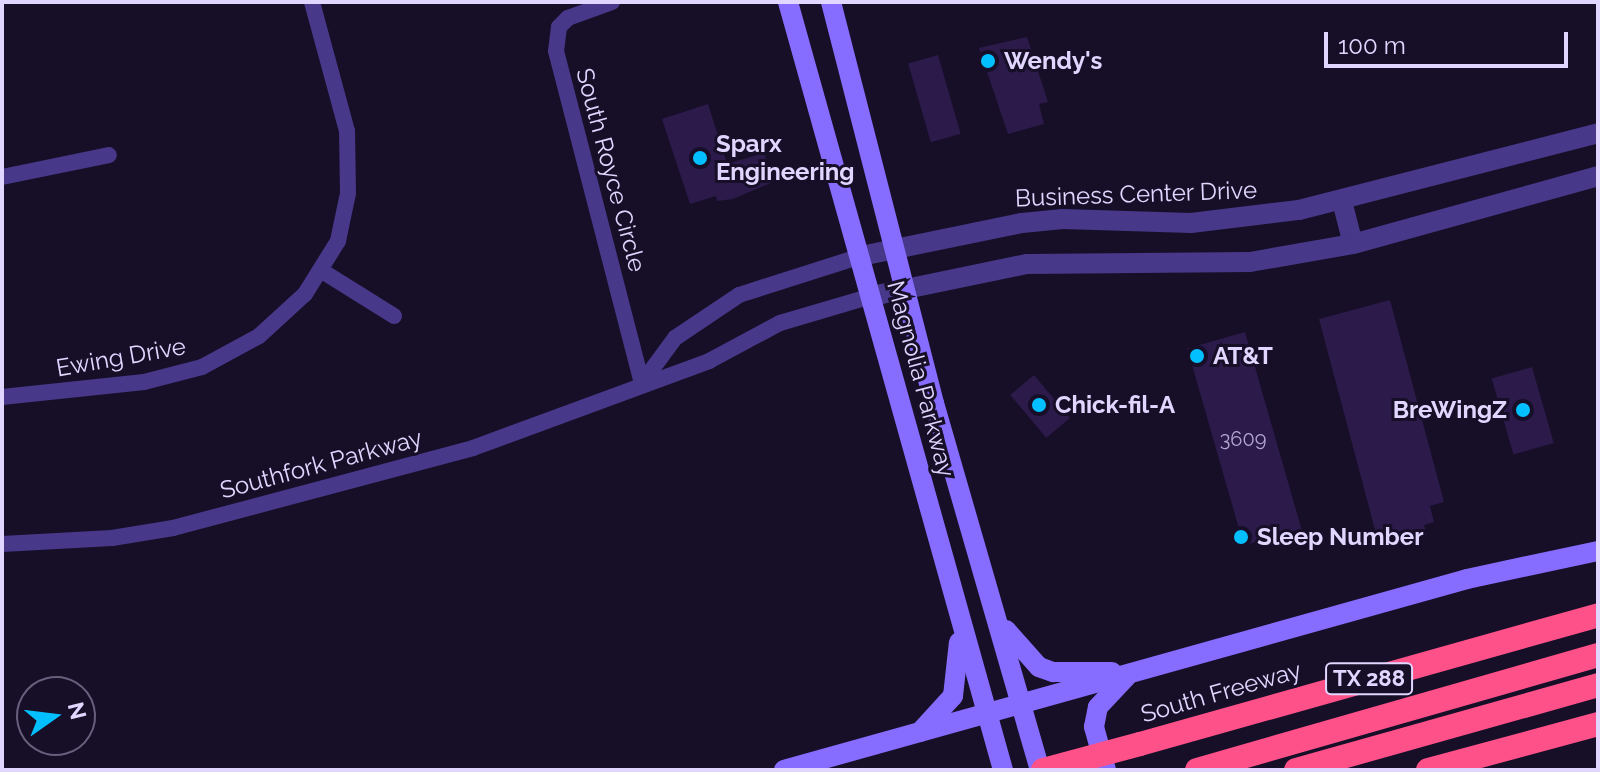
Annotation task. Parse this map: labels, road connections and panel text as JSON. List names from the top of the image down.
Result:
{
  "streets": {
    "highway": ["TX 288", "South Freeway"],
    "main road": ["Magnolia Parkway"],
    "street": [
      "South Royce Circle",
      "Business Center Drive",
      "Ewing Drive",
      "Southfork Parkway"
    ]
  },
  "crossings": [
    ["South Royce Circle", "Southfork Parkway"],
    ["Business Center Drive", "Magnolia Parkway"],
    ["Business Center Drive", "Southfork Parkway"],
    ["Magnolia Parkway", "Southfork Parkway"],
    ["Magnolia Parkway", "South Freeway"]
  ],
  "places": [
    "Wendy's",
    "Sparx Engineering",
    "AT&T",
    "Chick-fil-A",
    "BreWingZ",
    "Sleep Number"
  ],
  "house_numbers": ["3609"],
  "scale_bar": "100 m",
  "north": "right"
}
